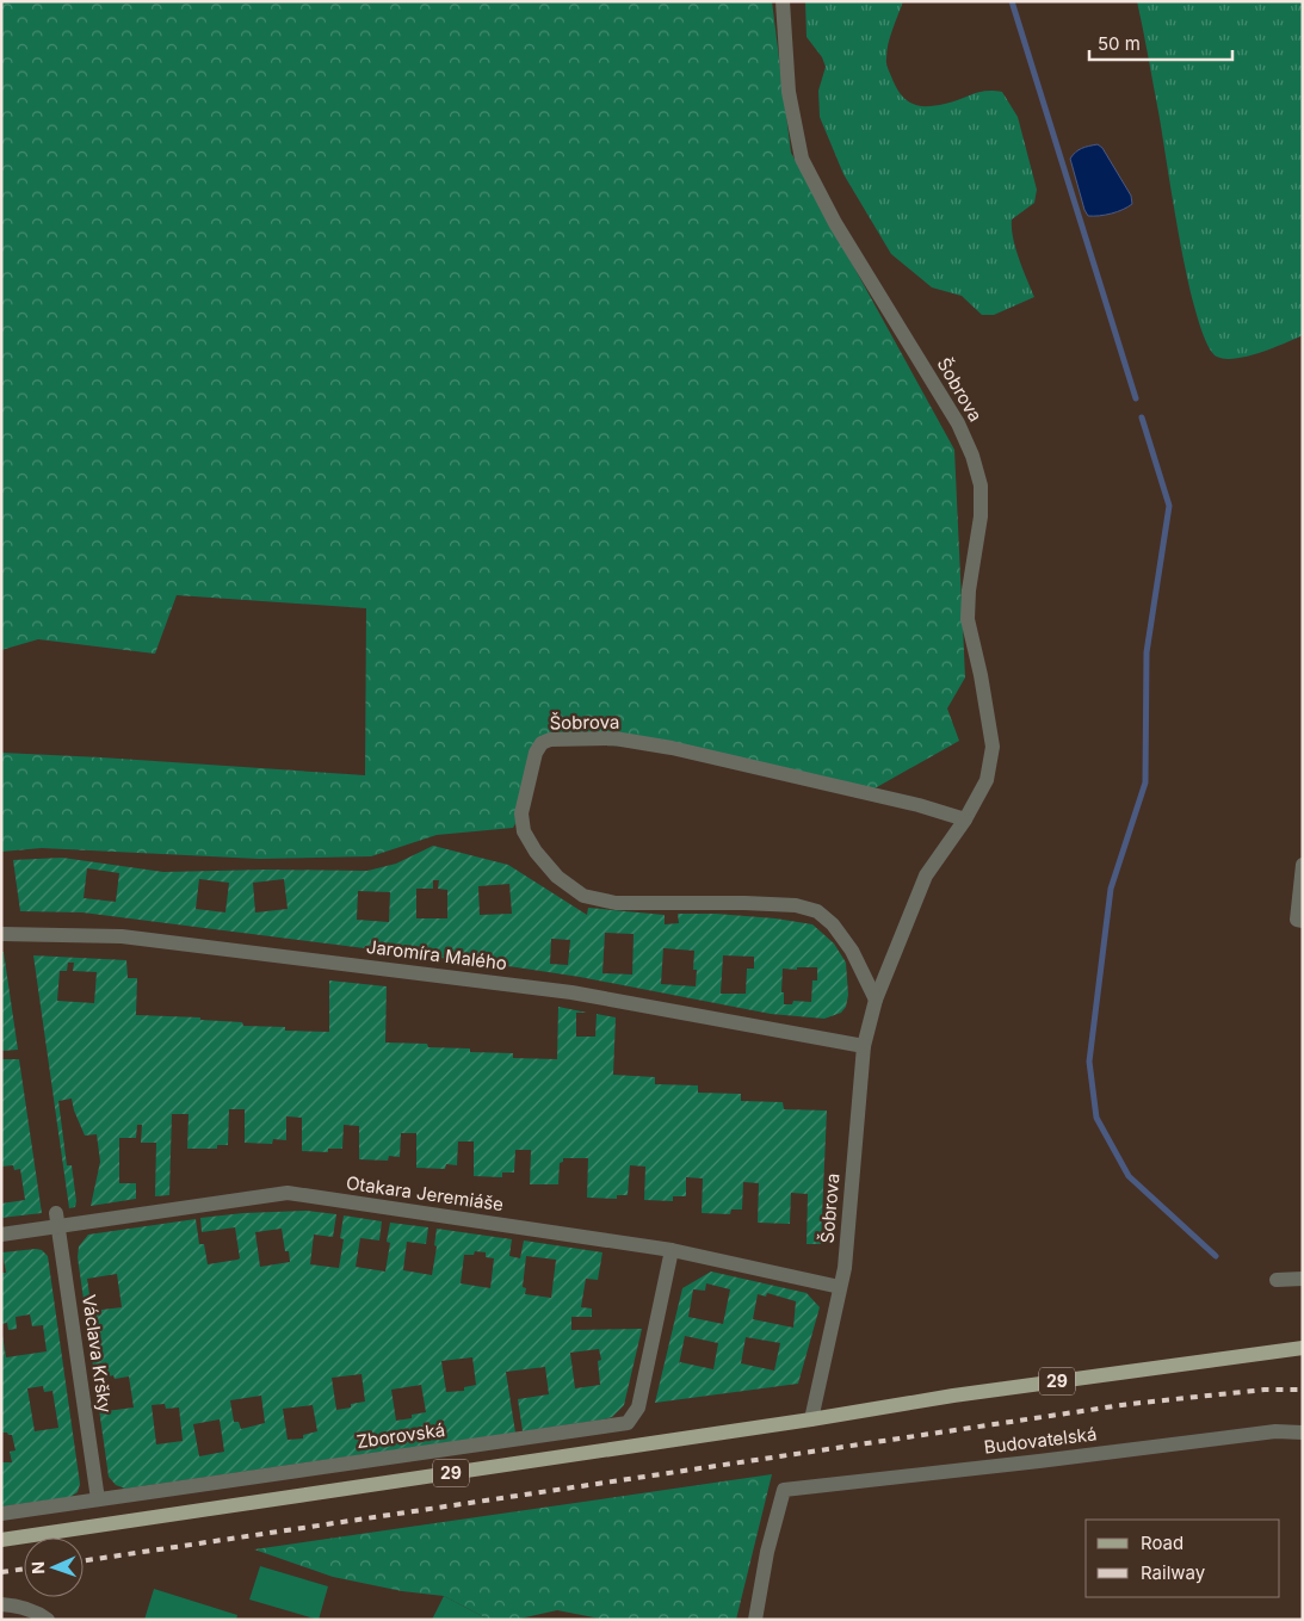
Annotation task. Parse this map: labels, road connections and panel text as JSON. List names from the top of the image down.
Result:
{
  "streets": {
    "main road": ["29"],
    "street": [
      "Šobrova",
      "Jaromíra Malého",
      "Otakara Jeremiáše",
      "Václava Kršky",
      "Zborovská",
      "Budovatelská"
    ]
  },
  "crossings": [
    ["Šobrova", "Jaromíra Malého"],
    ["Šobrova", "Otakara Jeremiáše"],
    ["Šobrova", "29"],
    ["Otakara Jeremiáše", "Václava Kršky"],
    ["Otakara Jeremiáše", "Zborovská"],
    ["Václava Kršky", "Zborovská"]
  ],
  "legend": ["Road", "Railway"],
  "scale_bar": "50 m",
  "north": "left"
}
